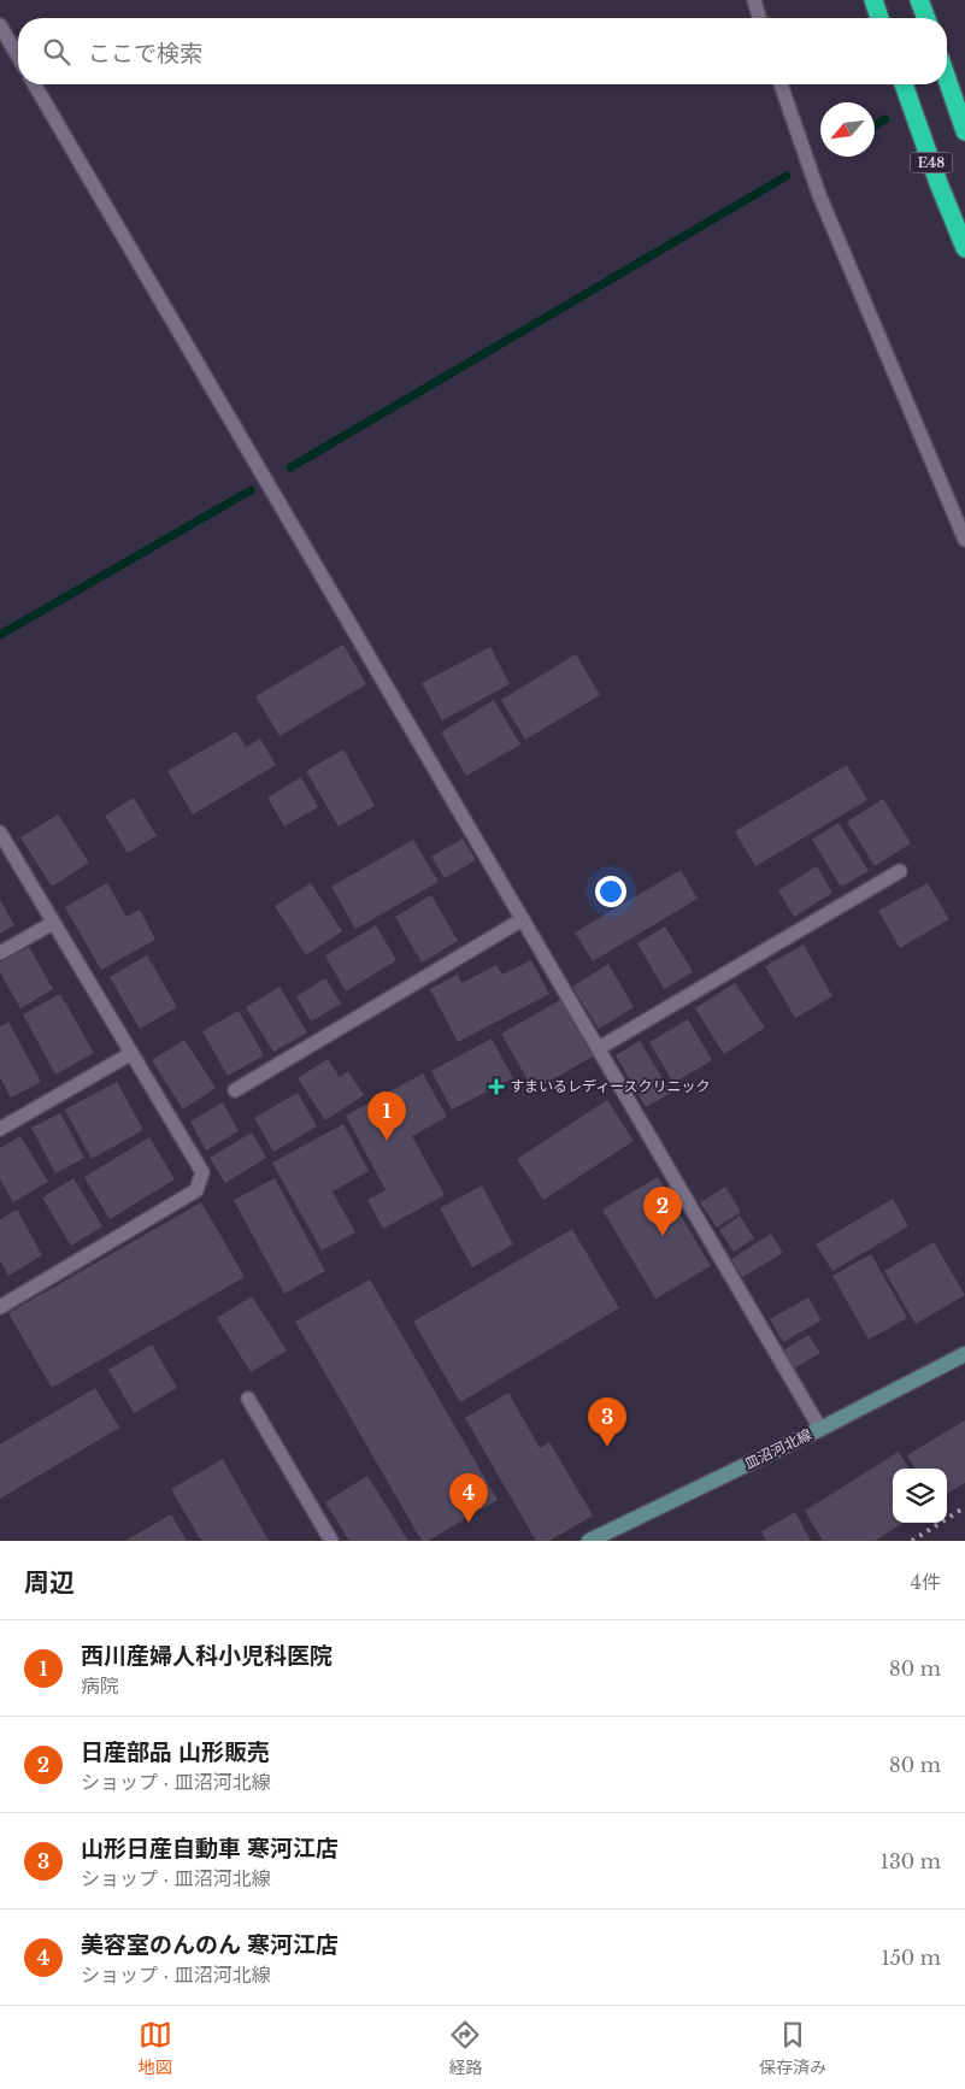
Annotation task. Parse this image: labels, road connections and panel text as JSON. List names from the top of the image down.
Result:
{
  "streets": {
    "highway": ["E48"],
    "main road": ["皿沼河北線"]
  },
  "places": {
    "health": ["すまいるレディースクリニック"]
  },
  "north": "bottom left",
  "page": {
    "search": "ここで検索",
    "pins": [
      "1",
      "2",
      "3",
      "4"
    ],
    "heading": ["周辺", "4件"],
    "list": [
      {
        "mark": "1",
        "name": "西川産婦人科小児科医院",
        "note": "病院",
        "value": "80 m"
      },
      {
        "mark": "2",
        "name": "日産部品 山形販売",
        "note": "ショップ · 皿沼河北線",
        "value": "80 m"
      },
      {
        "mark": "3",
        "name": "山形日産自動車 寒河江店",
        "note": "ショップ · 皿沼河北線",
        "value": "130 m"
      },
      {
        "mark": "4",
        "name": "美容室のんのん 寒河江店",
        "note": "ショップ · 皿沼河北線",
        "value": "150 m"
      }
    ],
    "nav": ["地図", "経路", "保存済み"]
  }
}
